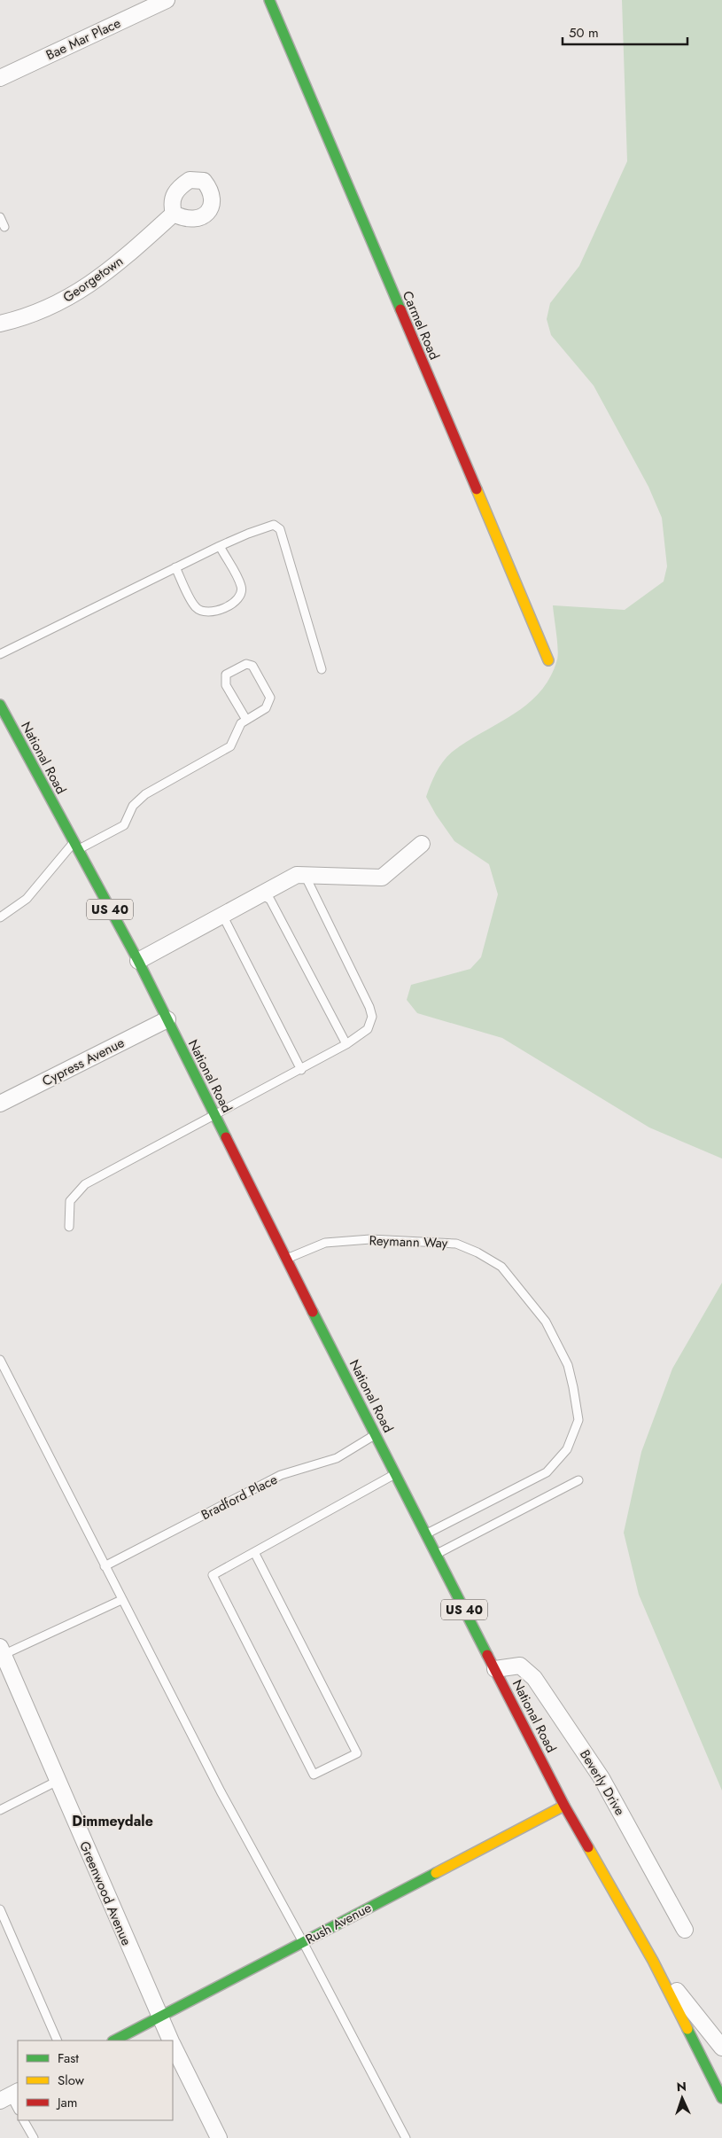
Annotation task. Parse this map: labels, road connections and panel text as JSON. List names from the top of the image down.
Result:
{
  "streets": {
    "main road": [
      "Carmel Road",
      "National Road",
      "US 40",
      "Rush Avenue"
    ],
    "street": [
      "Bae Mar Place",
      "Georgetown",
      "Cypress Avenue",
      "Beverly Drive",
      "Greenwood Avenue"
    ],
    "lane": ["Reymann Way", "Bradford Place"]
  },
  "crossings": [
    ["National Road", "Cypress Avenue"],
    ["National Road", "Reymann Way"],
    ["National Road", "Bradford Place"],
    ["National Road", "Beverly Drive"],
    ["National Road", "Rush Avenue"],
    ["Greenwood Avenue", "Rush Avenue"]
  ],
  "districts": ["Dimmeydale"],
  "legend": ["Fast", "Slow", "Jam"],
  "scale_bar": "50 m",
  "north": "top"
}
